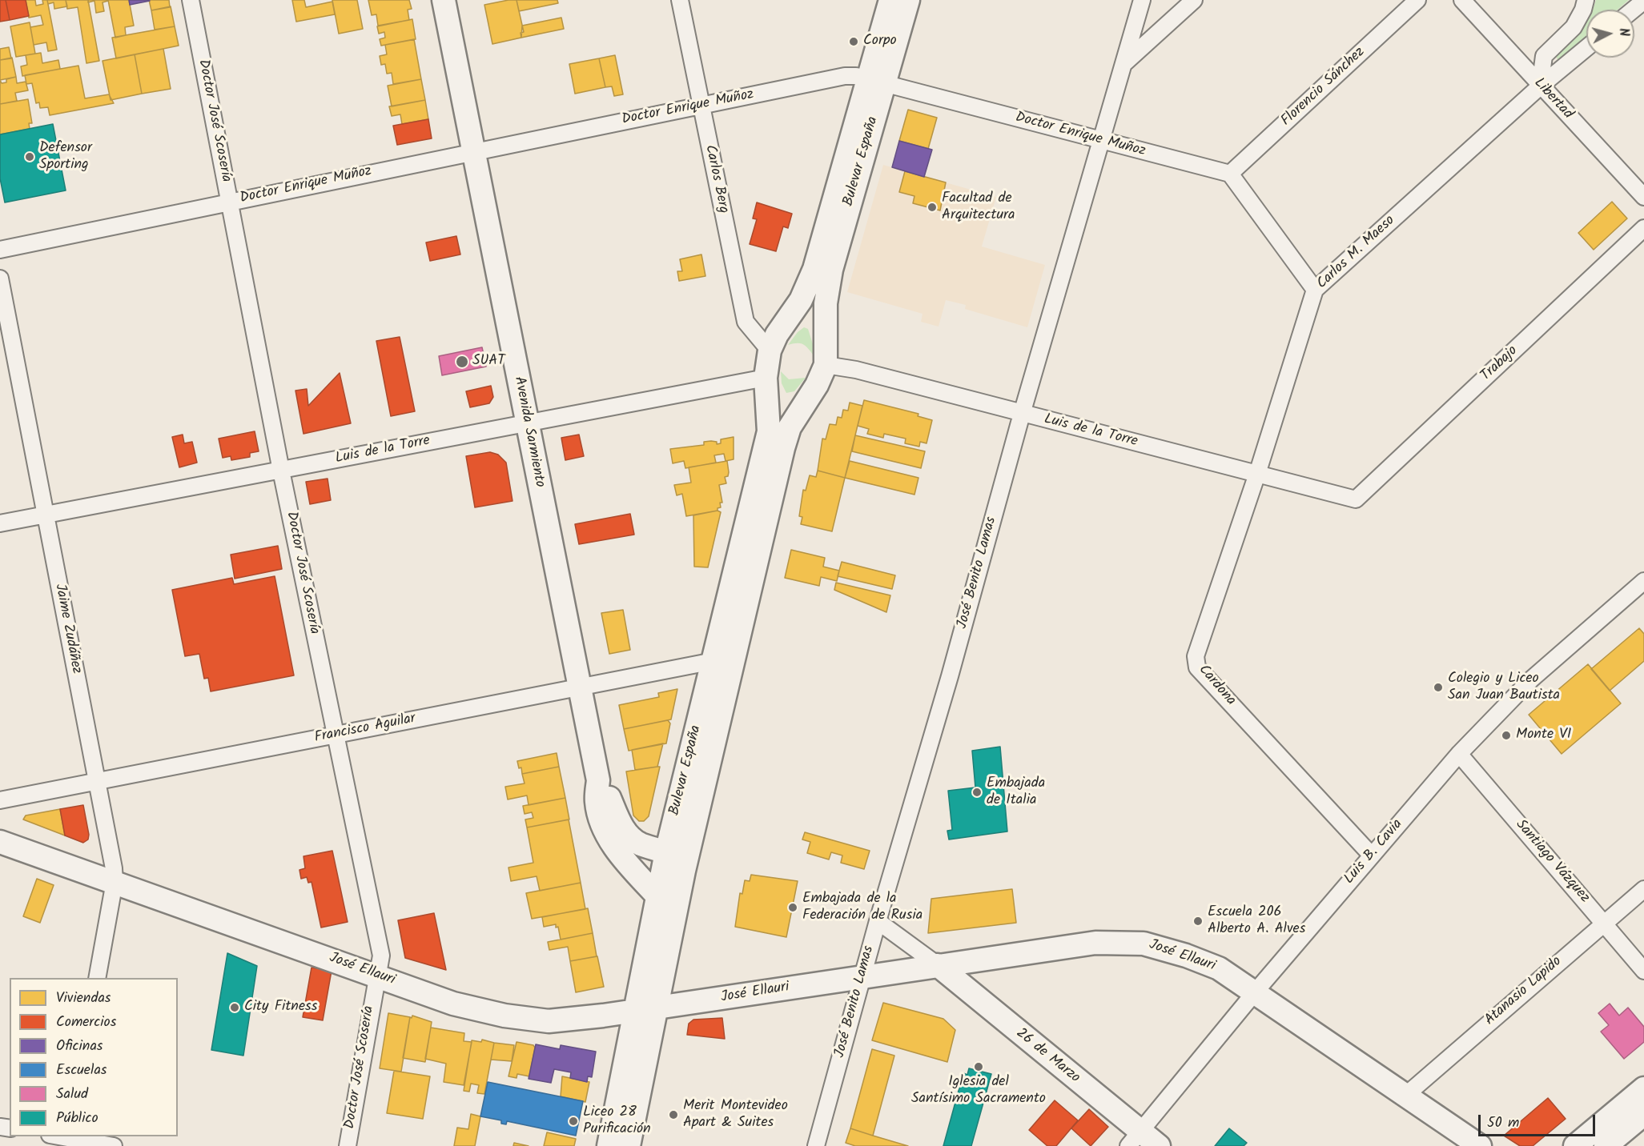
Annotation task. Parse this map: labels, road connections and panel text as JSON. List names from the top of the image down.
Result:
{
  "streets": {
    "street": [
      "Florencio Sánchez",
      "Libertad",
      "Doctor Enrique Muñoz",
      "Doctor José Scosería",
      "Bulevar España",
      "Carlos Berg",
      "Carlos M. Maeso",
      "Trabajo",
      "Luis de la Torre",
      "Avenida Sarmiento",
      "José Benito Lamas",
      "Jaime Zudáñez",
      "Cardona",
      "Francisco Aguilar",
      "Luis B. Cavia",
      "Santiago Vázquez",
      "José Ellauri",
      "Atanasio Lapido",
      "26 de Marzo"
    ]
  },
  "crossings": [
    ["Florencio Sánchez", "Doctor Enrique Muñoz"],
    ["Libertad", "Carlos M. Maeso"],
    ["Doctor Enrique Muñoz", "Doctor José Scosería"],
    ["Doctor Enrique Muñoz", "Bulevar España"],
    ["Doctor Enrique Muñoz", "Carlos Berg"],
    ["Doctor Enrique Muñoz", "Avenida Sarmiento"],
    ["Doctor Enrique Muñoz", "José Benito Lamas"],
    ["Doctor José Scosería", "Luis de la Torre"],
    ["Doctor José Scosería", "Francisco Aguilar"],
    ["Doctor José Scosería", "José Ellauri"],
    ["Bulevar España", "Carlos Berg"],
    ["Bulevar España", "Luis de la Torre"],
    ["Bulevar España", "Avenida Sarmiento"],
    ["Bulevar España", "Francisco Aguilar"],
    ["Bulevar España", "José Ellauri"],
    ["Carlos Berg", "Luis de la Torre"],
    ["Carlos M. Maeso", "Luis de la Torre"],
    ["Carlos M. Maeso", "Cardona"],
    ["Trabajo", "Luis de la Torre"],
    ["Luis de la Torre", "Avenida Sarmiento"],
    ["Luis de la Torre", "José Benito Lamas"],
    ["Luis de la Torre", "Jaime Zudáñez"],
    ["Luis de la Torre", "Cardona"],
    ["Avenida Sarmiento", "Francisco Aguilar"],
    ["José Benito Lamas", "José Ellauri"],
    ["Jaime Zudáñez", "Francisco Aguilar"],
    ["Jaime Zudáñez", "José Ellauri"],
    ["Cardona", "Luis B. Cavia"],
    ["Luis B. Cavia", "Santiago Vázquez"],
    ["Luis B. Cavia", "José Ellauri"],
    ["Luis B. Cavia", "26 de Marzo"],
    ["Santiago Vázquez", "Atanasio Lapido"],
    ["José Ellauri", "Atanasio Lapido"],
    ["José Ellauri", "26 de Marzo"]
  ],
  "places": [
    "Corpo",
    "Defensor Sporting",
    "Facultad de Arquitectura",
    "SUAT",
    "Colegio y Liceo San Juan Bautista",
    "Monte VI",
    "Embajada de Italia",
    "Embajada de la Federación de Rusia",
    "Escuela 206 Alberto A. Alves",
    "City Fitness",
    "Iglesia del Santísimo Sacramento",
    "Merit Montevideo Apart & Suites",
    "Liceo 28 Purificación"
  ],
  "legend": [
    "Viviendas",
    "Comercios",
    "Oficinas",
    "Escuelas",
    "Salud",
    "Público"
  ],
  "scale_bar": "50 m",
  "north": "right"
}
